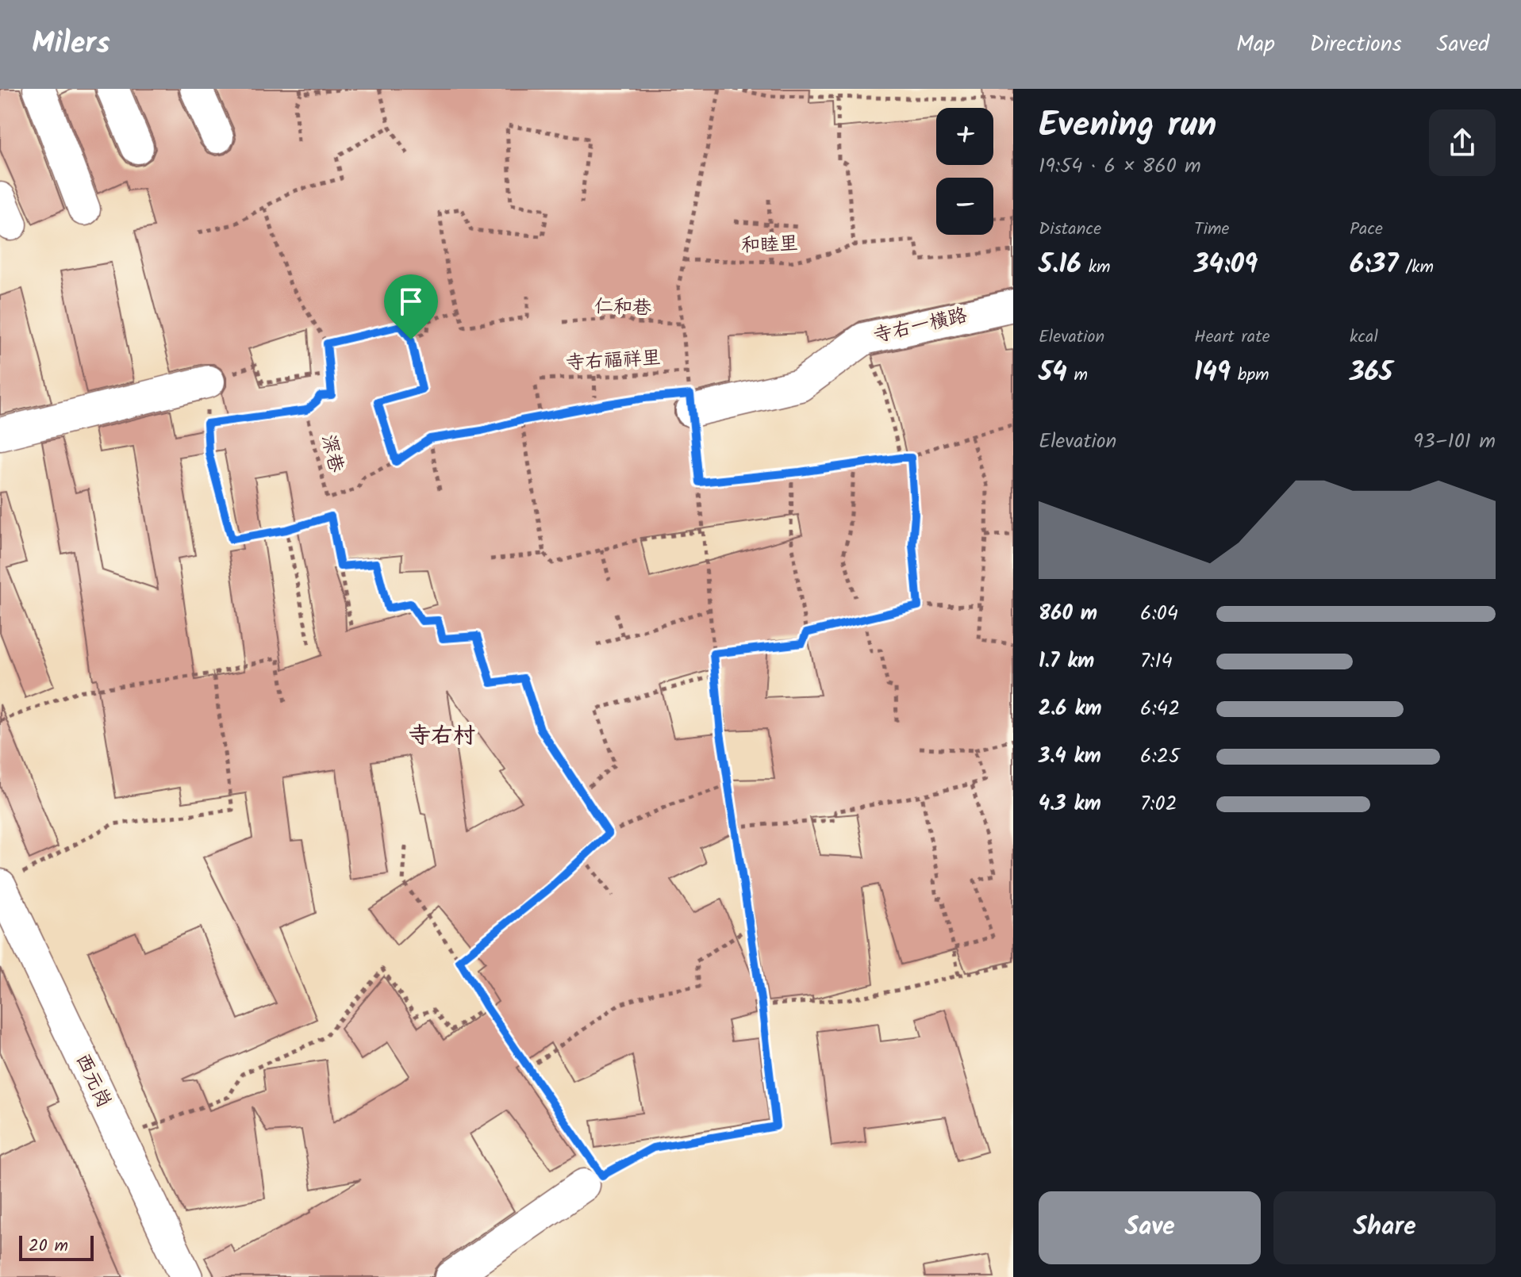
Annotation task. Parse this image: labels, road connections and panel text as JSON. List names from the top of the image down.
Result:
{
  "streets": {
    "street": ["寺右一横路", "西元岗"],
    "path": [
      "和睦里",
      "仁和巷",
      "寺右福祥里",
      "深巷"
    ]
  },
  "crossings": [
    ["寺右一横路", "深巷"]
  ],
  "districts": ["寺右村"],
  "scale_bar": "20 m",
  "page": {
    "header": "Milers",
    "nav": ["Map", "Directions", "Saved"],
    "heading": ["Evening run", "19:54 · 6 × 860 m"],
    "map_buttons": ["+", "−"],
    "stats": [
      ["Distance", "5.16 km"],
      ["Time", "34:09"],
      ["Pace", "6:37 /km"],
      ["Elevation", "54 m"],
      ["Heart rate", "149 bpm"],
      ["kcal", "365"]
    ],
    "chart": ["Elevation", "93–101 m"],
    "list": [
      {
        "name": "860 m",
        "note": "6:04"
      },
      {
        "name": "1.7 km",
        "note": "7:14"
      },
      {
        "name": "2.6 km",
        "note": "6:42"
      },
      {
        "name": "3.4 km",
        "note": "6:25"
      },
      {
        "name": "4.3 km",
        "note": "7:02"
      }
    ],
    "buttons": ["Save", "Share"],
    "scale": "20 m"
  }
}
